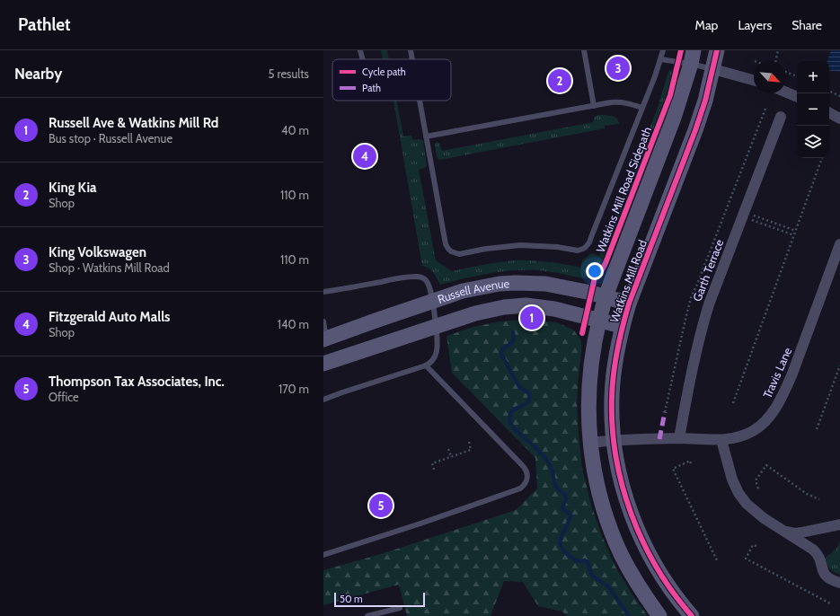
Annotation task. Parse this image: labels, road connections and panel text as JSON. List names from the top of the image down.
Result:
{
  "streets": {
    "street": [
      "Garth Terrace",
      "Watkins Mill Road",
      "Russell Avenue",
      "Travis Lane"
    ],
    "cycle path": ["Watkins Mill Road Sidepath"]
  },
  "crossings": [
    ["Garth Terrace", "Travis Lane"],
    ["Watkins Mill Road", "Russell Avenue"],
    ["Watkins Mill Road", "Travis Lane"]
  ],
  "legend": ["Cycle path", "Path"],
  "scale_bar": "50 m",
  "north": "bottom right",
  "page": {
    "header": "Pathlet",
    "nav": ["Map", "Layers", "Share"],
    "heading": ["Nearby", "5 results"],
    "pins": [
      "3",
      "2",
      "4",
      "1",
      "5"
    ],
    "map_buttons": ["+", "−"],
    "list": [
      {
        "mark": "1",
        "name": "Russell Ave & Watkins Mill Rd",
        "note": "Bus stop · Russell Avenue",
        "value": "40 m"
      },
      {
        "mark": "2",
        "name": "King Kia",
        "note": "Shop",
        "value": "110 m"
      },
      {
        "mark": "3",
        "name": "King Volkswagen",
        "note": "Shop · Watkins Mill Road",
        "value": "110 m"
      },
      {
        "mark": "4",
        "name": "Fitzgerald Auto Malls",
        "note": "Shop",
        "value": "140 m"
      },
      {
        "mark": "5",
        "name": "Thompson Tax Associates, Inc.",
        "note": "Office",
        "value": "170 m"
      }
    ],
    "scale": "50 m"
  }
}
